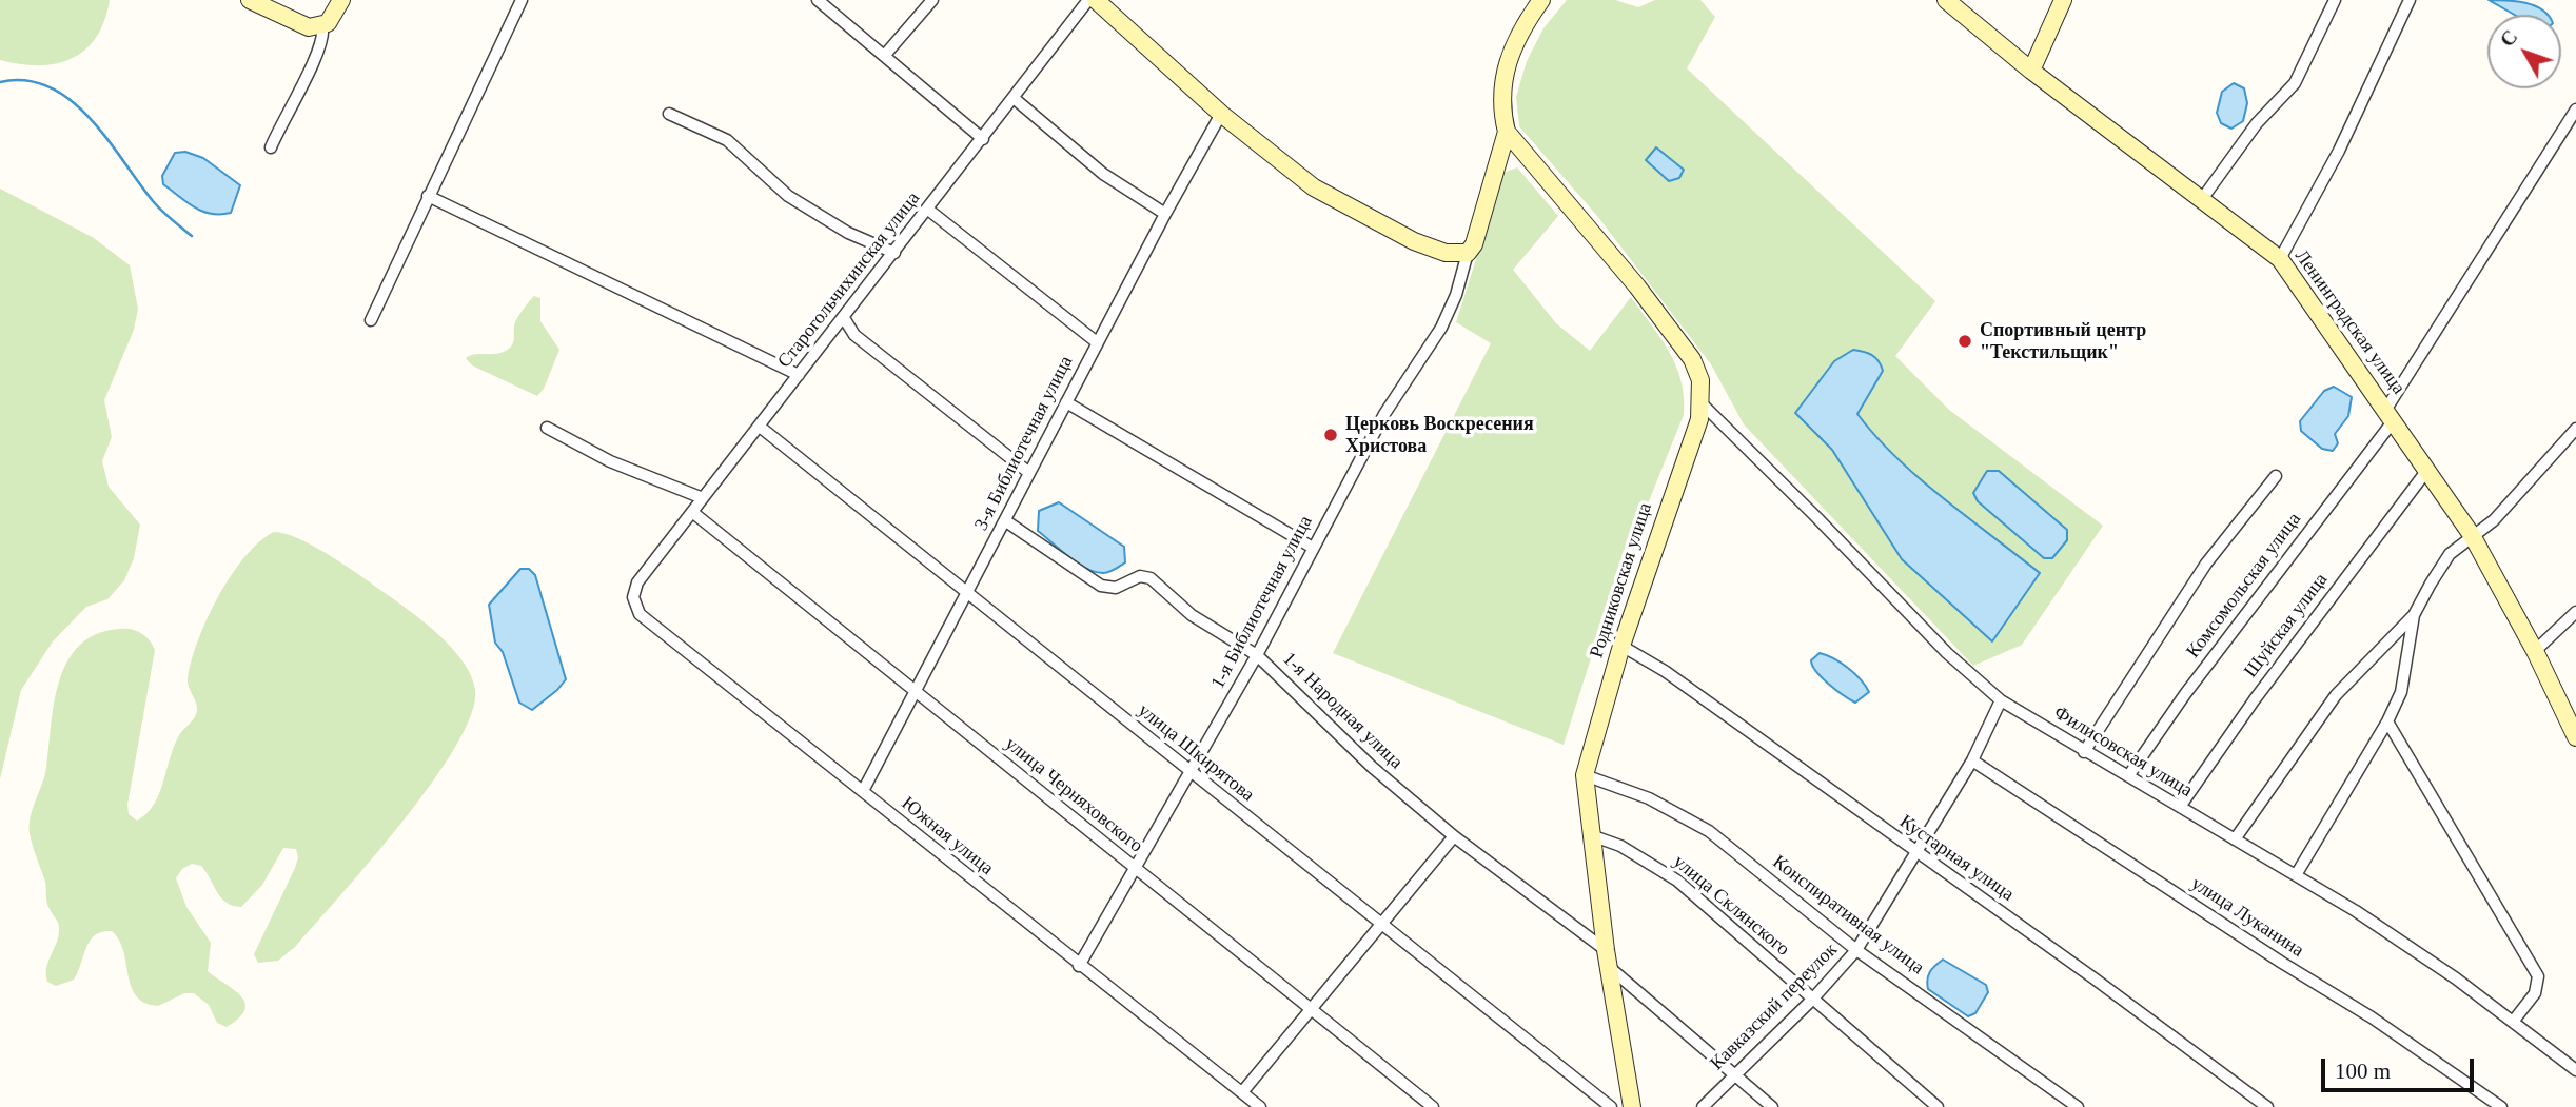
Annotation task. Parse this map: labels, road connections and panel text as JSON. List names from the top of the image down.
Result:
{
  "streets": {
    "street": [
      "Старогольчихинская улица",
      "Ленинградская улица",
      "3-я Библиотечная улица",
      "Родниковская улица",
      "Комсомольская улица",
      "1-я Библиотечная улица",
      "Шуйская улица",
      "1-я Народная улица",
      "Филисовская улица",
      "улица Шкирятова",
      "улица Черняховского",
      "Южная улица",
      "Кустарная улица",
      "улица Склянского",
      "Конспиративная улица",
      "улица Луканина",
      "Кавказский переулок"
    ]
  },
  "crossings": [
    ["Старогольчихинская улица", "улица Шкирятова"],
    ["Старогольчихинская улица", "улица Черняховского"],
    ["Старогольчихинская улица", "Южная улица"],
    ["Ленинградская улица", "Комсомольская улица"],
    ["Ленинградская улица", "Шуйская улица"],
    ["3-я Библиотечная улица", "1-я Народная улица"],
    ["3-я Библиотечная улица", "улица Шкирятова"],
    ["3-я Библиотечная улица", "улица Черняховского"],
    ["3-я Библиотечная улица", "Южная улица"],
    ["Родниковская улица", "1-я Народная улица"],
    ["Родниковская улица", "Филисовская улица"],
    ["Родниковская улица", "Кустарная улица"],
    ["Родниковская улица", "улица Склянского"],
    ["Родниковская улица", "Конспиративная улица"],
    ["Комсомольская улица", "Филисовская улица"],
    ["1-я Библиотечная улица", "1-я Народная улица"],
    ["1-я Библиотечная улица", "улица Шкирятова"],
    ["1-я Библиотечная улица", "улица Черняховского"],
    ["1-я Библиотечная улица", "Южная улица"],
    ["Шуйская улица", "Филисовская улица"],
    ["1-я Народная улица", "Кавказский переулок"],
    ["Филисовская улица", "Кавказский переулок"],
    ["Кустарная улица", "Кавказский переулок"],
    ["улица Склянского", "Кавказский переулок"],
    ["Конспиративная улица", "Кавказский переулок"],
    ["улица Луканина", "Кавказский переулок"]
  ],
  "places": ["Спортивный центр \"Текстильщик\"", "Церковь Воскресения Христова"],
  "scale_bar": "100 m",
  "north": "top left"
}
